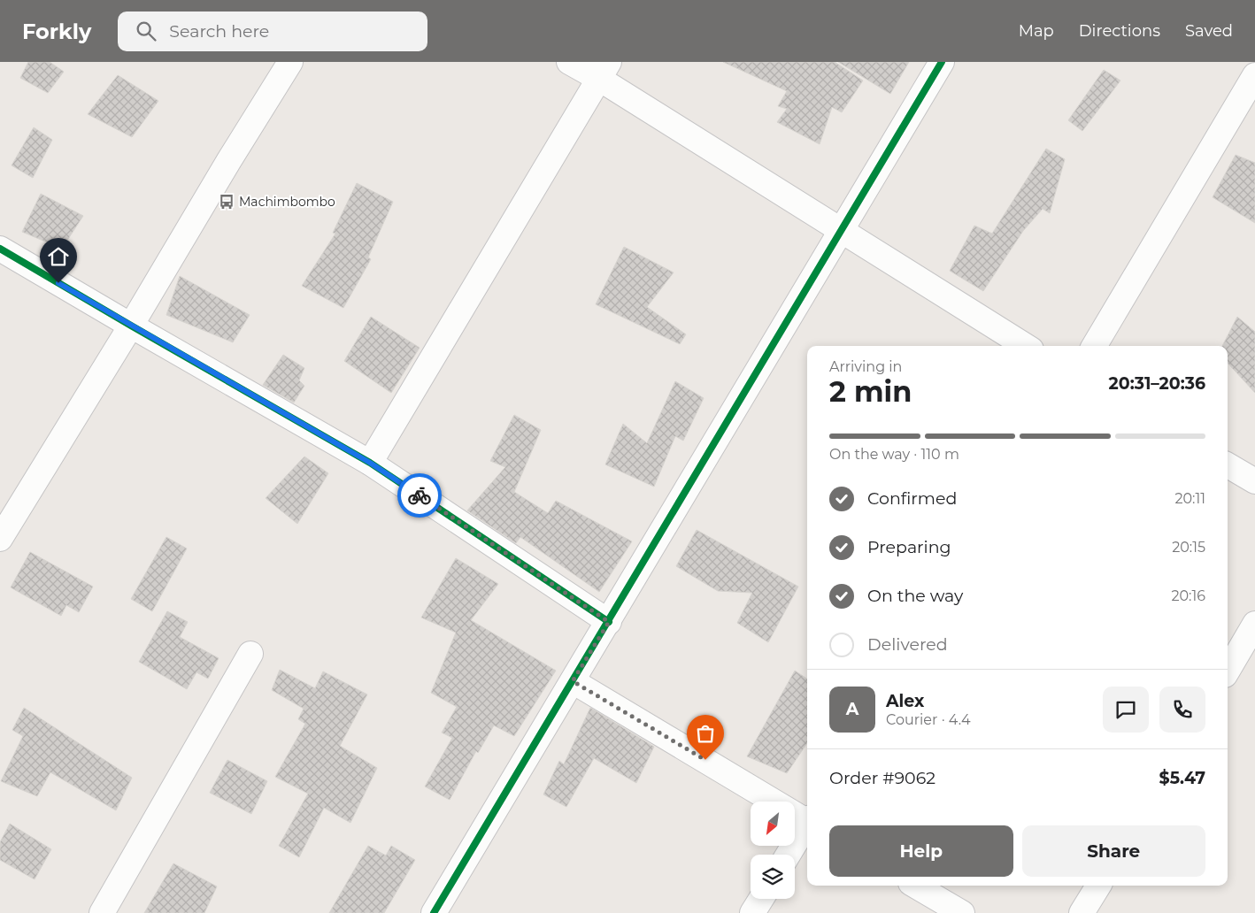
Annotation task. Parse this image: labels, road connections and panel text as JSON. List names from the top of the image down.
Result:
{
  "places": {
    "bus stop": ["Machimbombo"]
  },
  "north": "bottom left",
  "page": {
    "header": "Forkly",
    "search": "Search here",
    "nav": ["Map", "Directions", "Saved"],
    "heading": ["2 min", "Arriving in", "20:31–20:36"],
    "panel": [
      "Alex",
      "Courier · 4.4",
      "Order #9062",
      "$5.47"
    ],
    "bar": "On the way · 110 m",
    "list": [
      ["Confirmed", "20:11"],
      ["Preparing", "20:15"],
      ["On the way", "20:16"],
      "Delivered"
    ],
    "round": "A",
    "buttons": ["Help", "Share"]
  }
}
